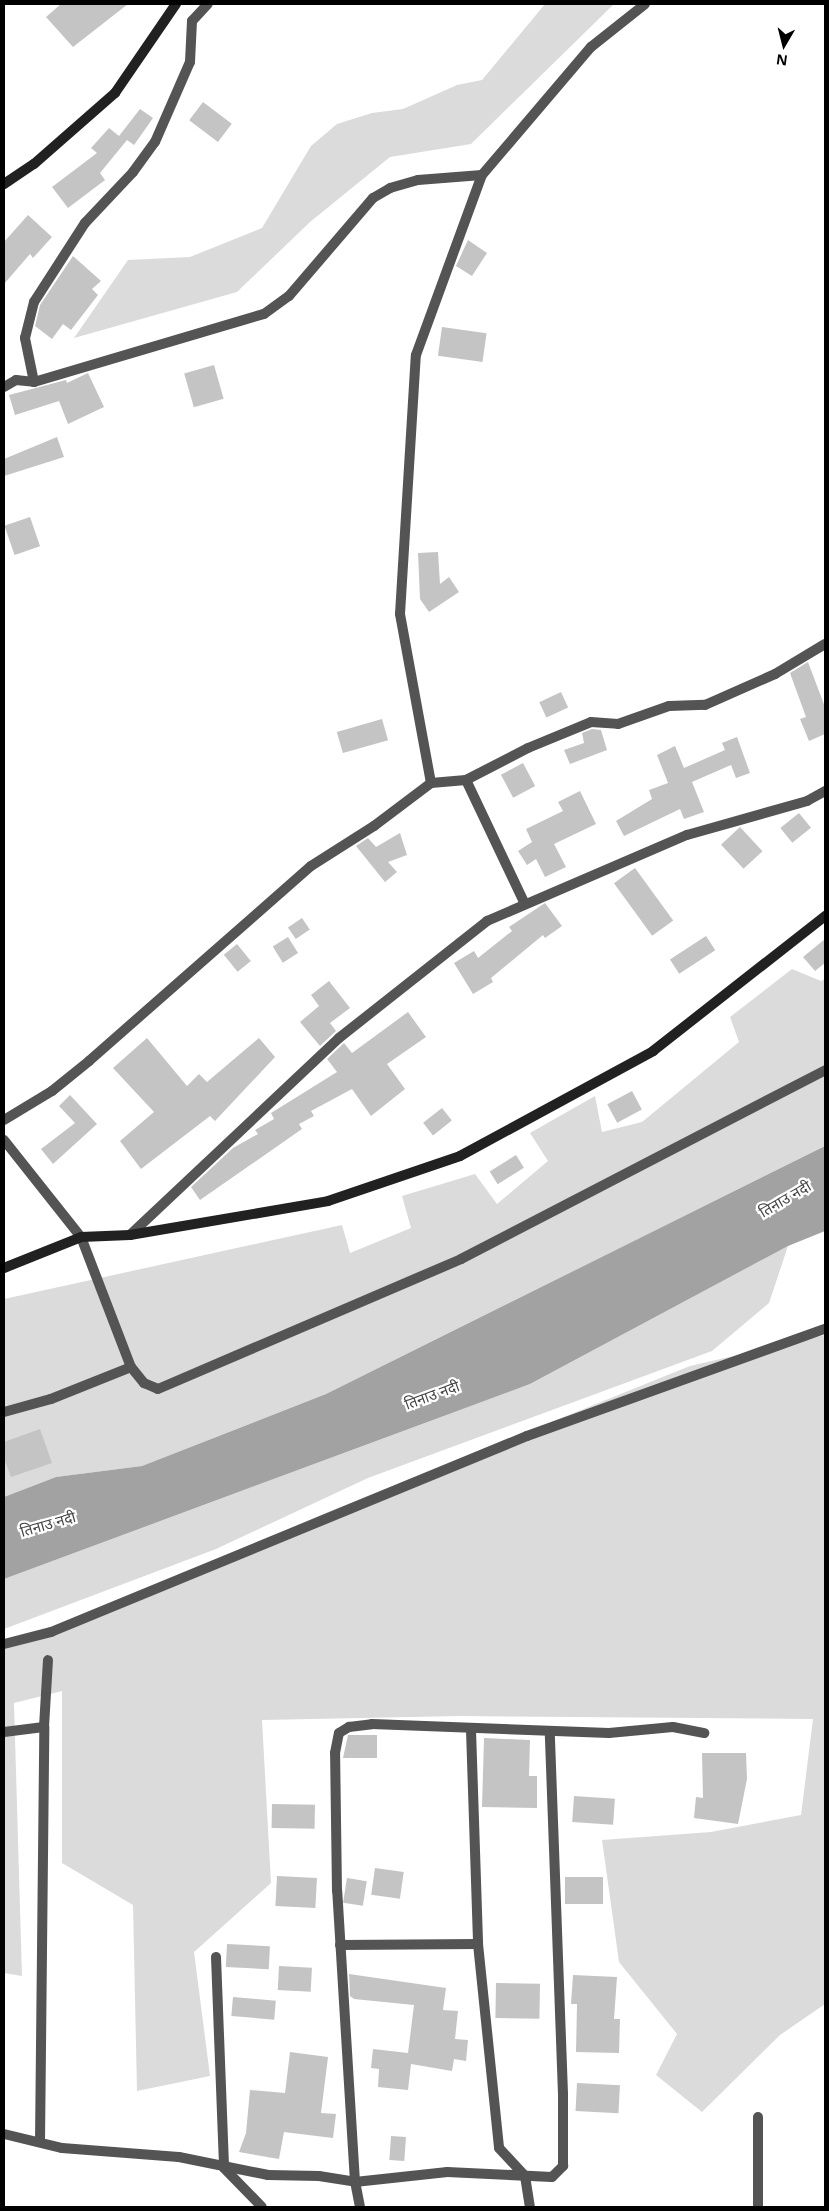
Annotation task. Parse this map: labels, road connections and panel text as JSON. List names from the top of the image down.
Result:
{
  "water": ["तिनाउ नदी"],
  "north": "bottom"
}
